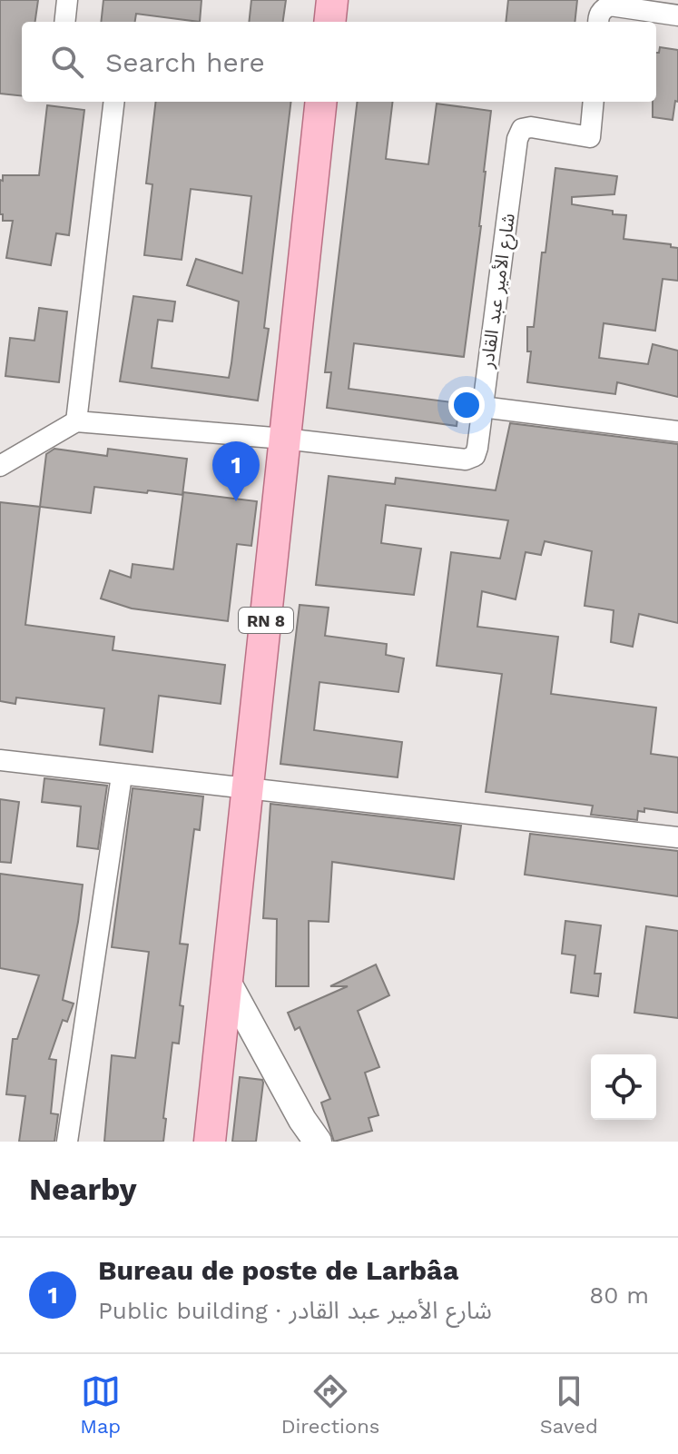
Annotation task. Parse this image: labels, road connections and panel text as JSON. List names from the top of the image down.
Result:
{
  "streets": {
    "main road": ["RN 8"],
    "street": ["شارع الأمير عبد القادر"]
  },
  "crossings": [
    ["شارع الأمير عبد القادر", "RN 8"]
  ],
  "page": {
    "search": "Search here",
    "pins": "1",
    "heading": "Nearby",
    "list": [
      {
        "mark": "1",
        "name": "Bureau de poste de Larbâa",
        "note": "Public building · شارع الأمير عبد القادر",
        "value": "80 m"
      }
    ],
    "nav": ["Map", "Directions", "Saved"]
  }
}
